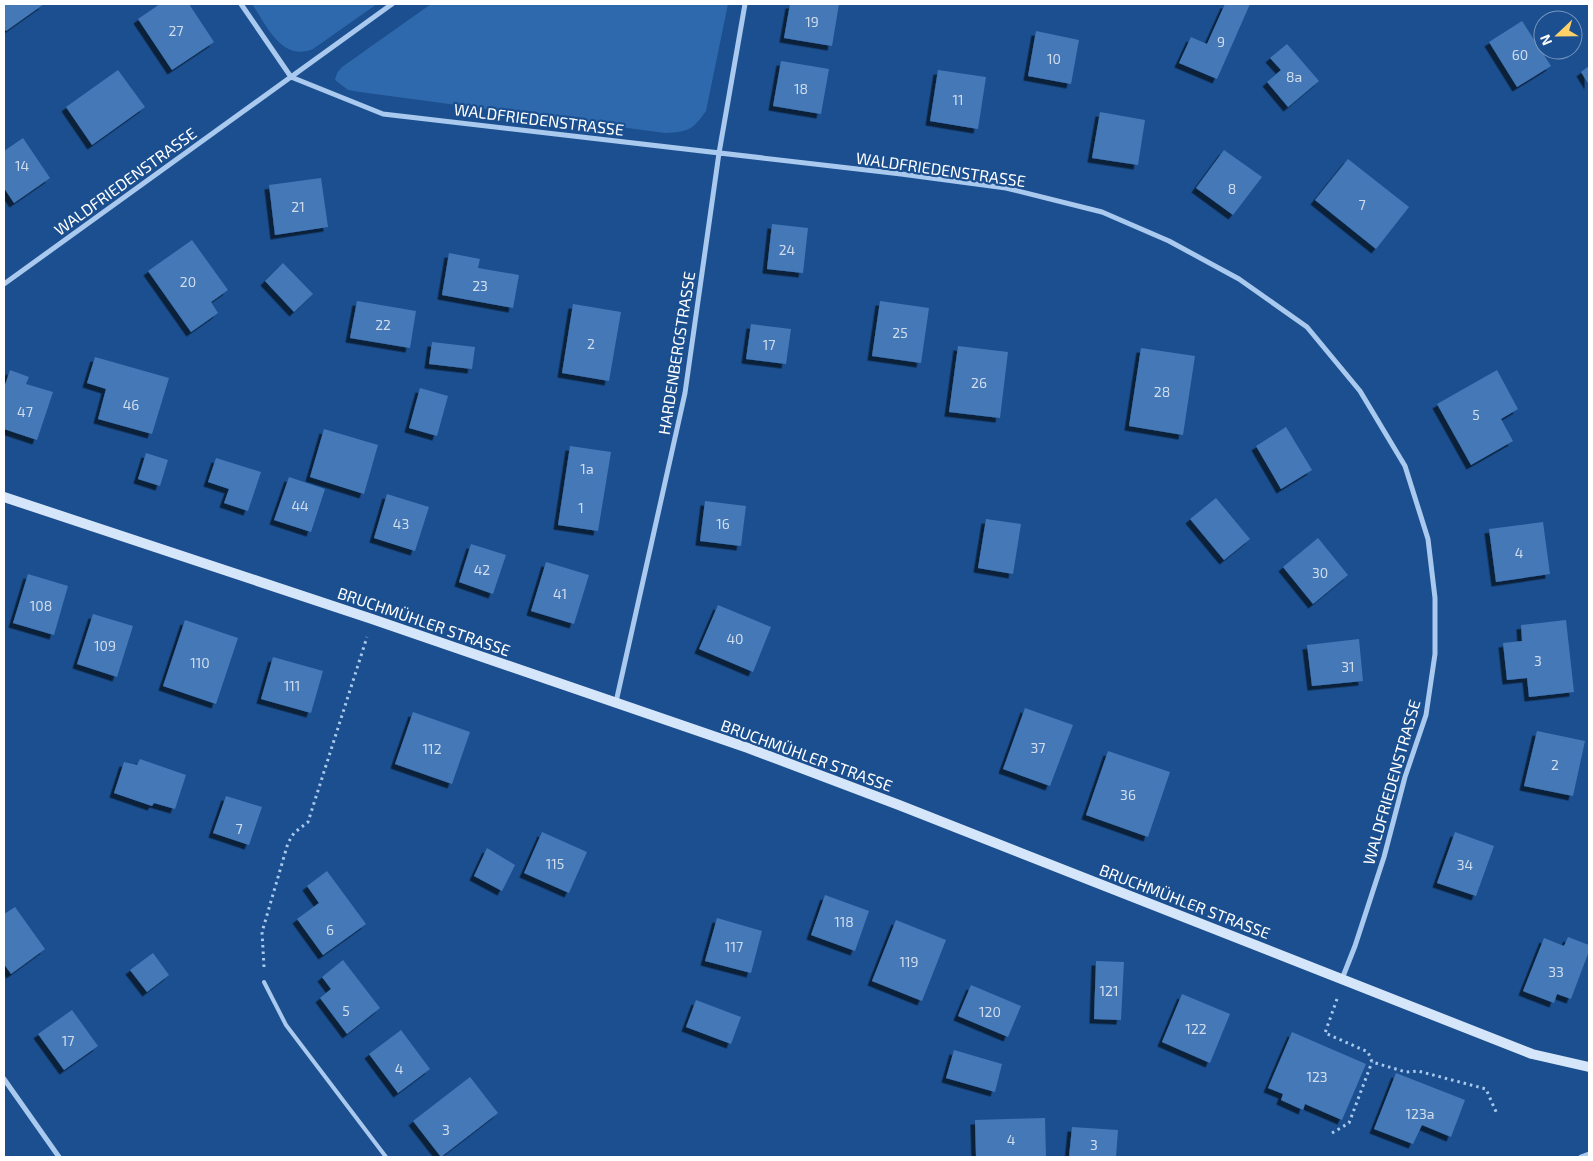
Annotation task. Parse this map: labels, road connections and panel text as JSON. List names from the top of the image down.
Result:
{
  "streets": {
    "street": ["WALDFRIEDENSTRASSE", "HARDENBERGSTRASSE", "BRUCHMÜHLER STRASSE"]
  },
  "crossings": [
    ["WALDFRIEDENSTRASSE", "HARDENBERGSTRASSE"],
    ["WALDFRIEDENSTRASSE", "BRUCHMÜHLER STRASSE"],
    ["HARDENBERGSTRASSE", "BRUCHMÜHLER STRASSE"]
  ],
  "house_numbers": [
    "19",
    "27",
    "9",
    "60",
    "10",
    "8a",
    "18",
    "11",
    "14",
    "8",
    "7",
    "21",
    "24",
    "20",
    "23",
    "22",
    "25",
    "2",
    "17",
    "26",
    "28",
    "46",
    "47",
    "5",
    "1a",
    "44",
    "1",
    "43",
    "16",
    "4",
    "42",
    "30",
    "41",
    "108",
    "40",
    "109",
    "3",
    "110",
    "31",
    "111",
    "37",
    "112",
    "2",
    "36",
    "7",
    "115",
    "34",
    "118",
    "6",
    "117",
    "119",
    "33",
    "121",
    "5",
    "120",
    "122",
    "17",
    "4",
    "123",
    "123a",
    "3",
    "4",
    "3"
  ],
  "north": "left"
}
